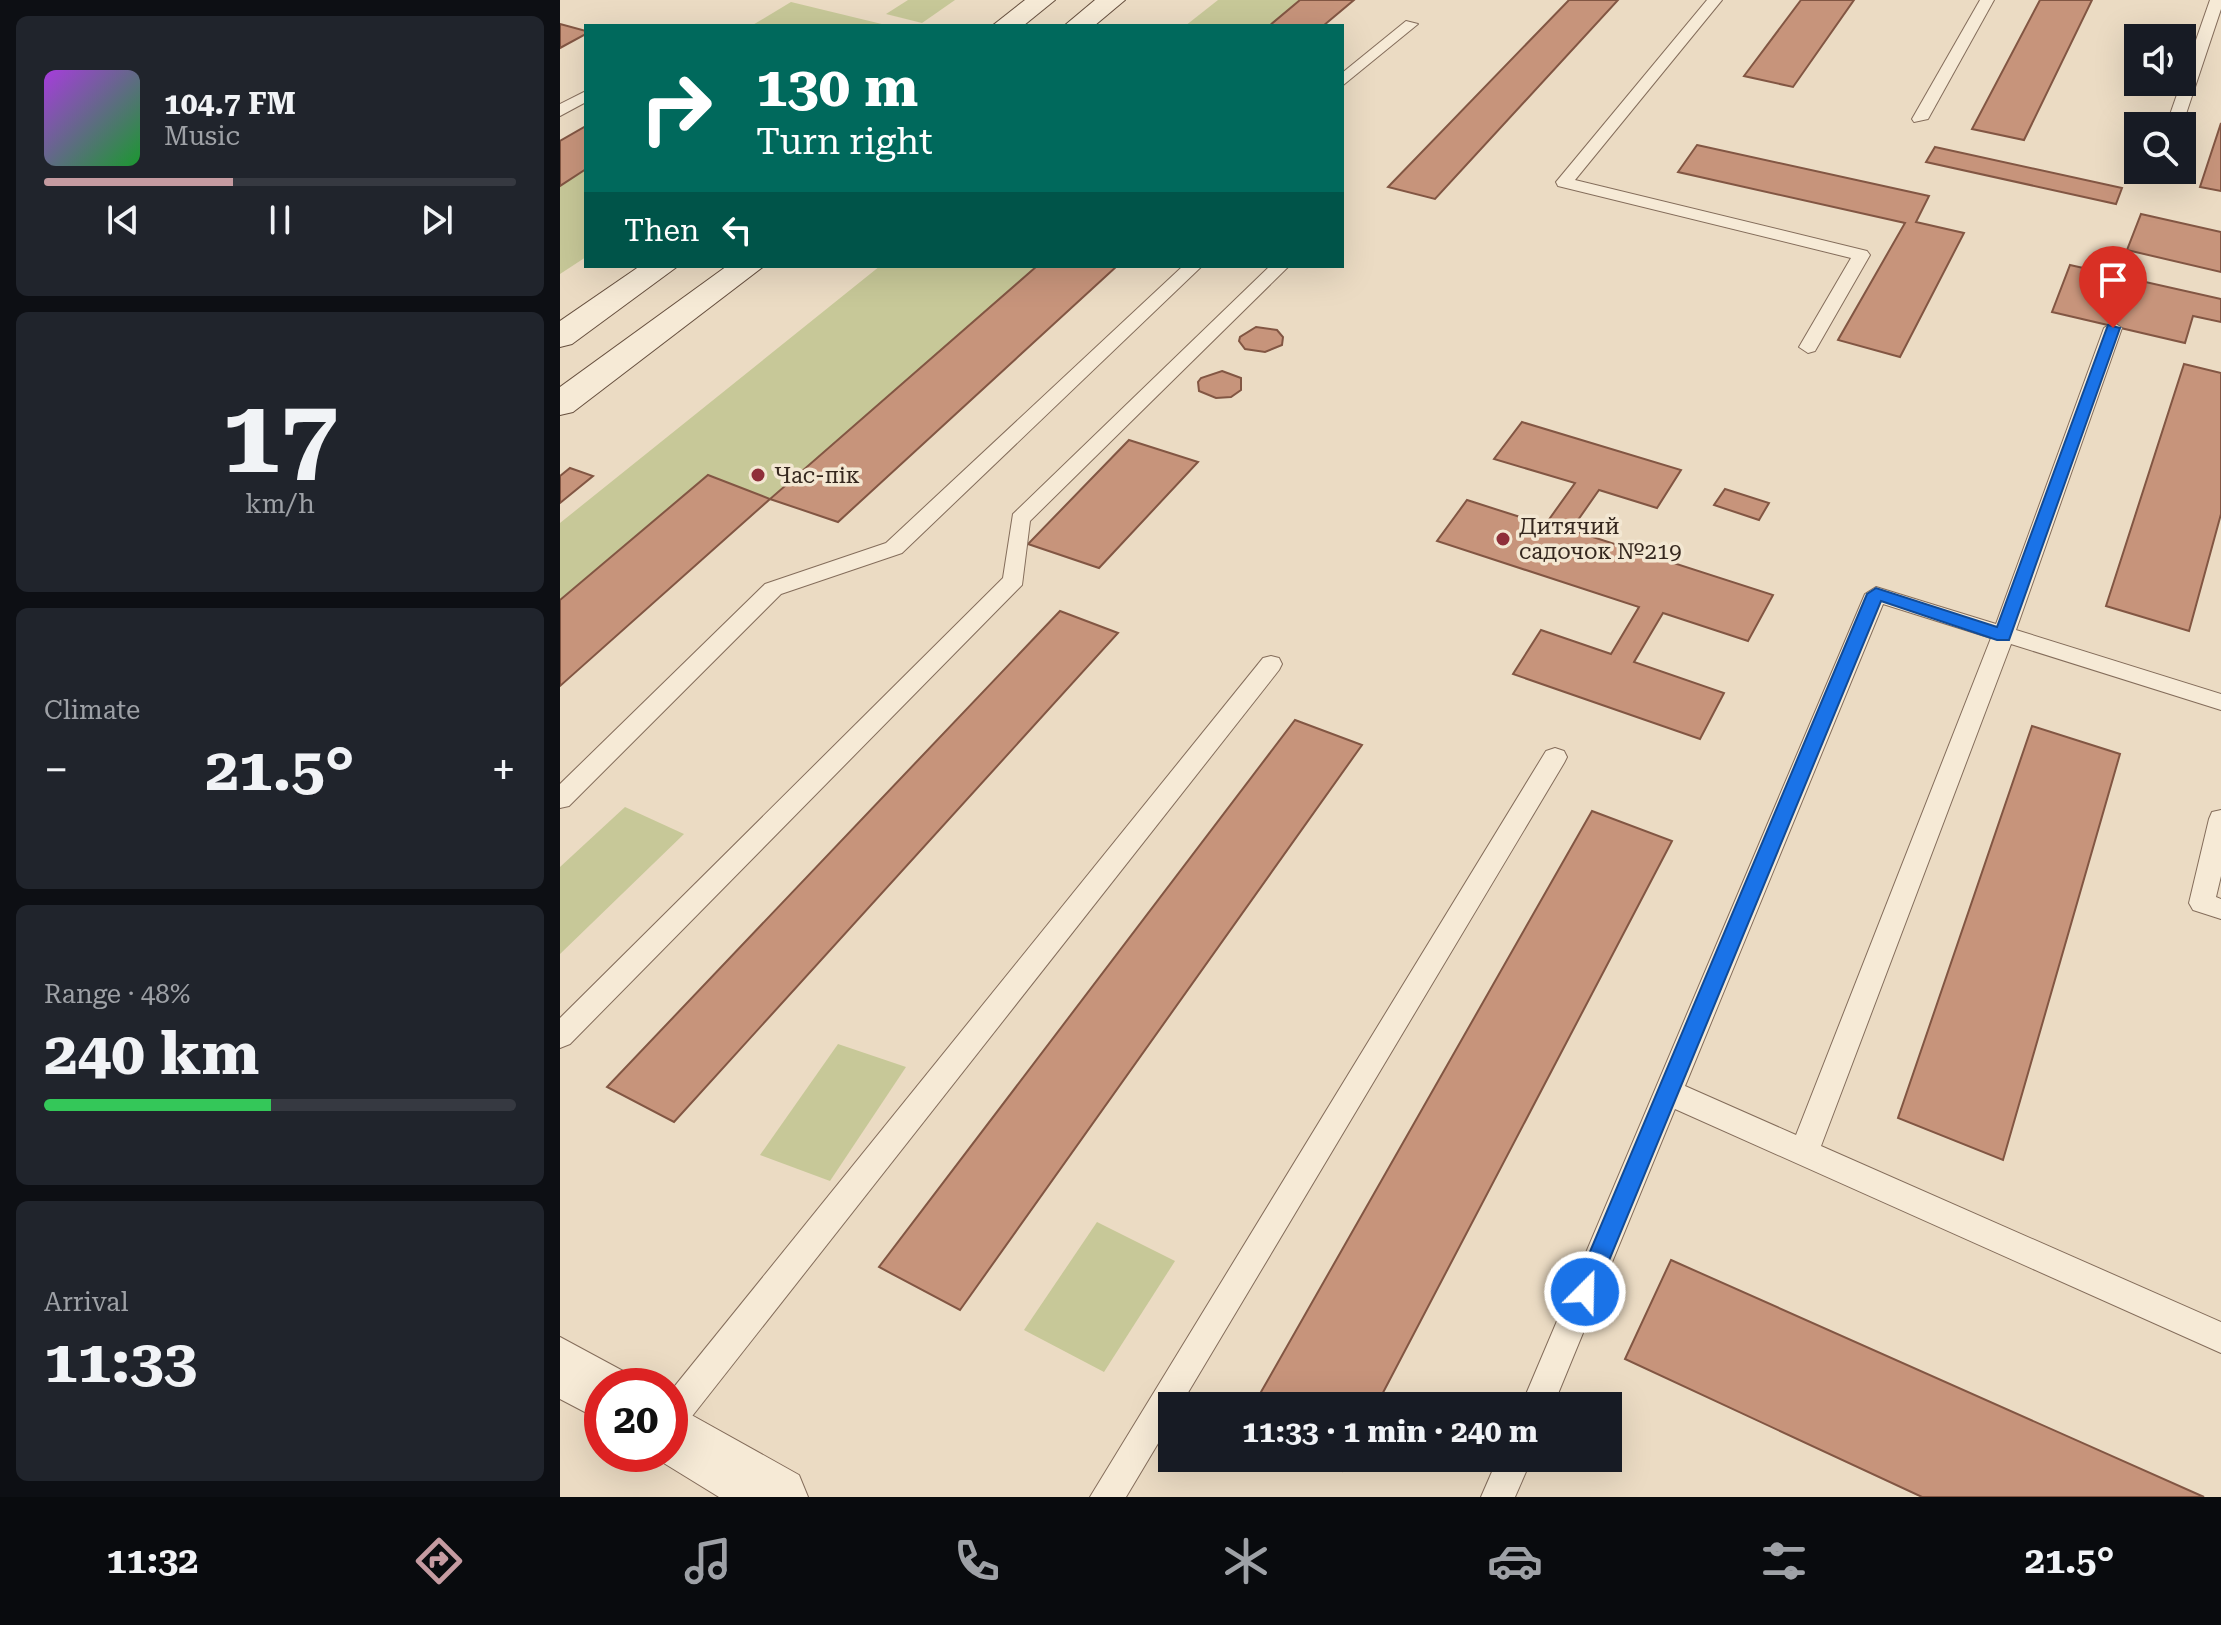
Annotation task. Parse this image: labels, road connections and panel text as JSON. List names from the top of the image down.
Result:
{
  "places": ["Час-пік", "Дитячий садочок №219"],
  "page": {
    "turn": ["130 m", "Turn right"],
    "song": ["104.7 FM", "Music"],
    "then": "Then",
    "tile": [
      ["17", "km/h"],
      "Climate",
      ["Range · 48%", "240 km"],
      ["Arrival", "11:33"]
    ],
    "heat": ["−", "21.5°", "+"],
    "limit": "20",
    "trip": "11:33 · 1 min · 240 m",
    "tabs": ["11:32", "21.5°"]
  }
}
